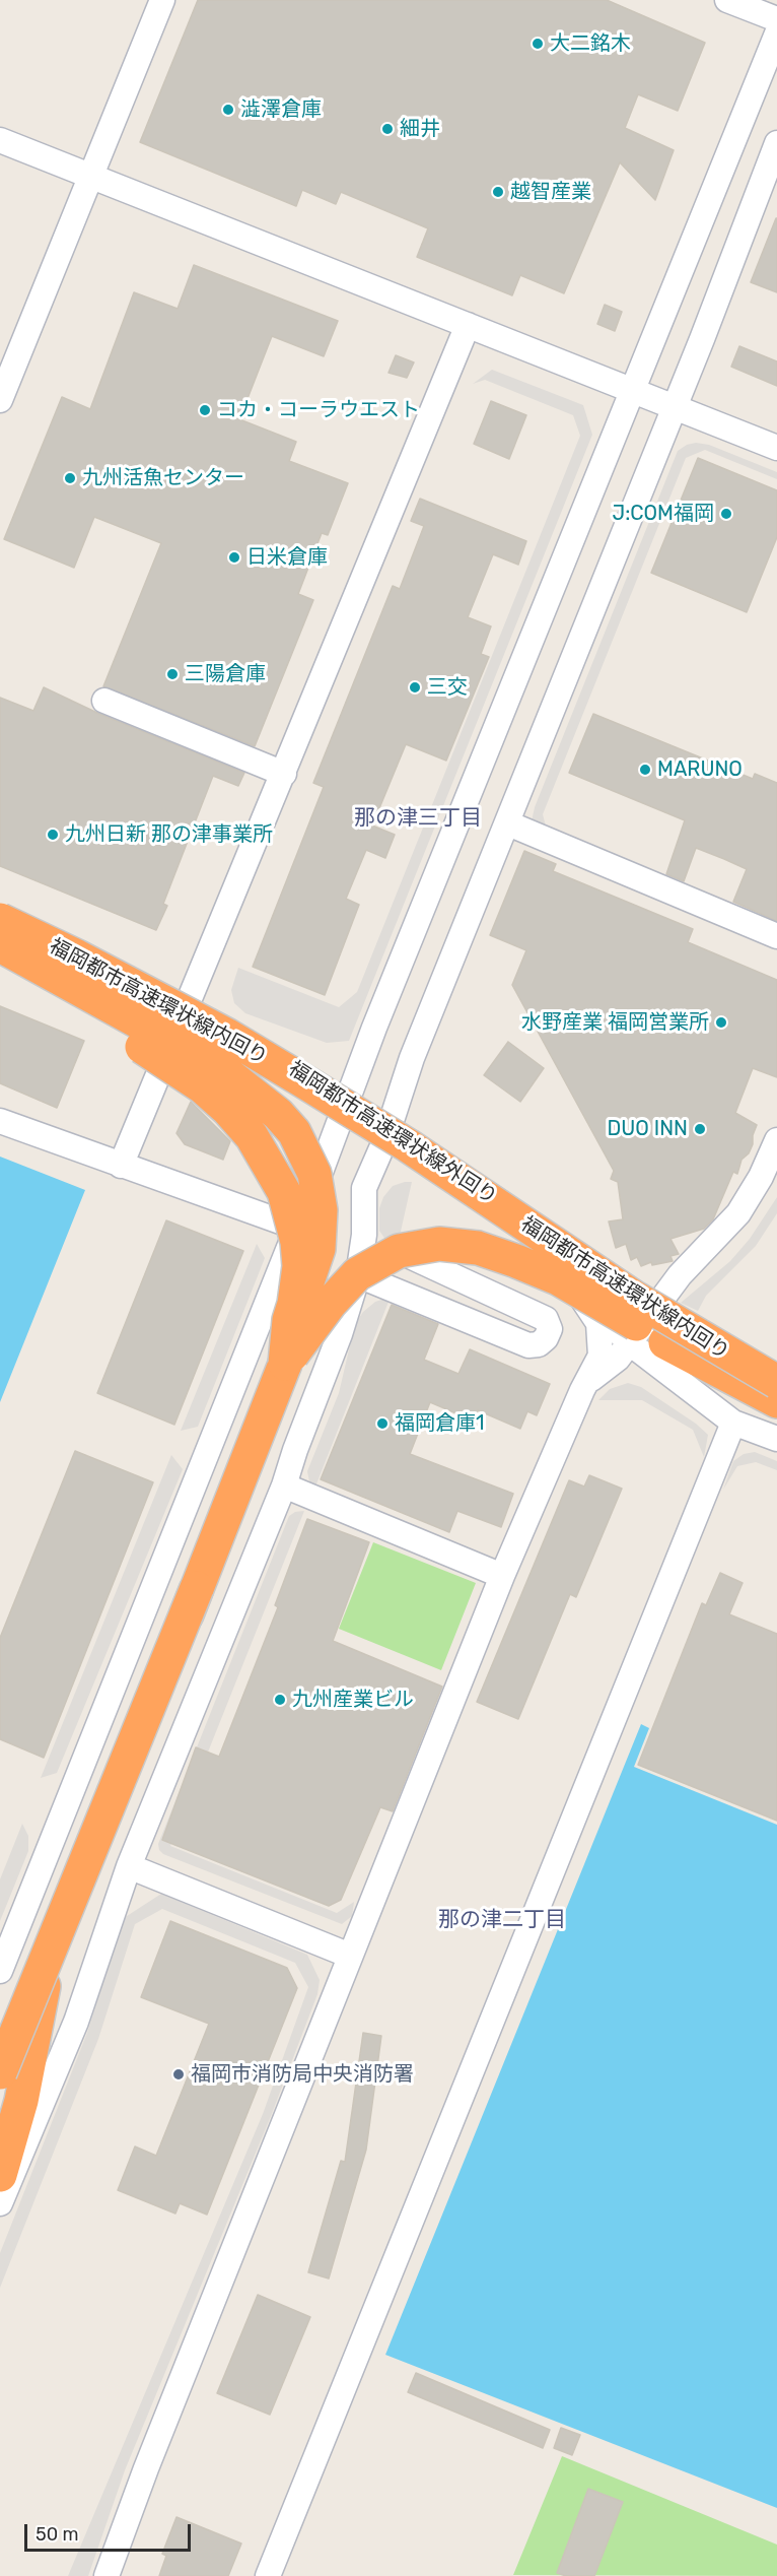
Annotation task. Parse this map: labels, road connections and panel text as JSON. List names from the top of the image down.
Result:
{
  "streets": {
    "highway": ["福岡都市高速環状線内回り", "福岡都市高速環状線外回り"]
  },
  "districts": ["那の津三丁目", "那の津二丁目"],
  "places": [
    "大二銘木",
    "澁澤倉庫",
    "細井",
    "越智産業",
    "コカ・コーラウエスト",
    "九州活魚センター",
    "J:COM福岡",
    "日米倉庫",
    "三陽倉庫",
    "三交",
    "MARUNO",
    "九州日新 那の津事業所",
    "水野産業 福岡営業所",
    "DUO INN",
    "福岡倉庫1",
    "九州産業ビル",
    "福岡市消防局中央消防署"
  ],
  "scale_bar": "50 m"
}
